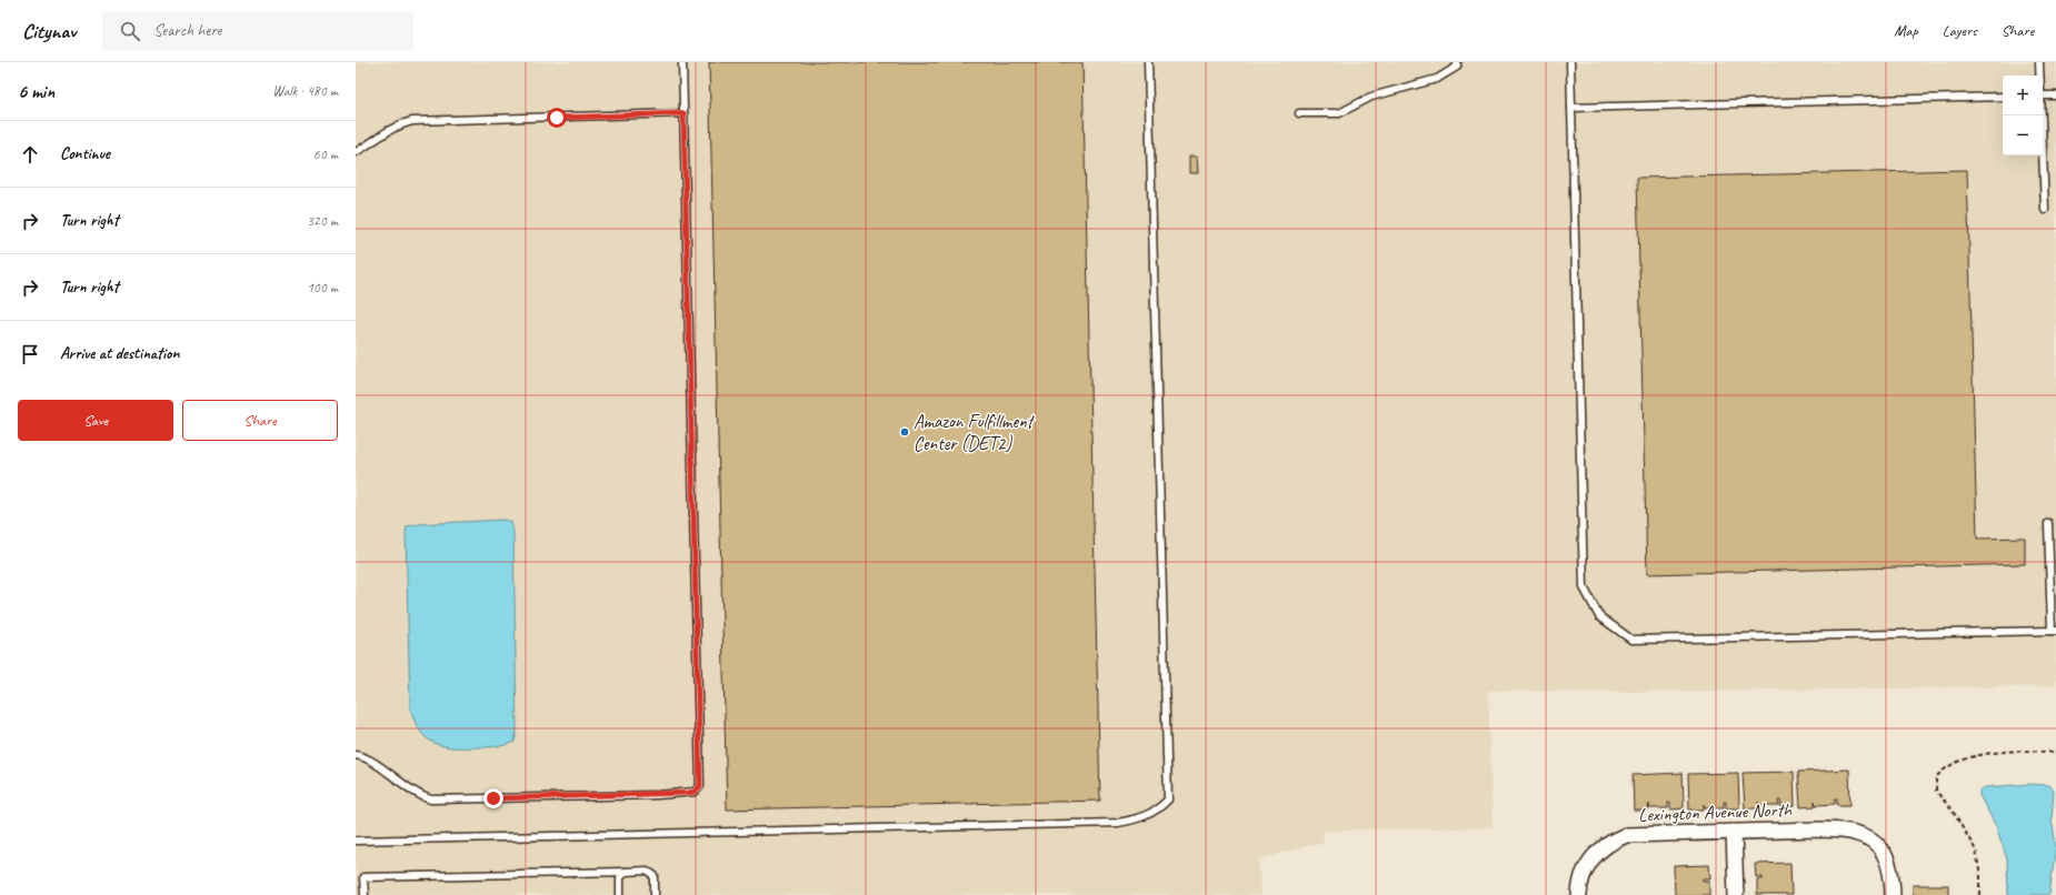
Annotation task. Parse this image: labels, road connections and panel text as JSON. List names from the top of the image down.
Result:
{
  "streets": {
    "street": ["Lexington Avenue North"]
  },
  "places": ["Amazon Fulfillment Center (DET2)"],
  "page": {
    "header": "Citynav",
    "search": "Search here",
    "nav": ["Map", "Layers", "Share"],
    "heading": ["6 min", "Walk · 480 m"],
    "map_buttons": ["+", "−"],
    "list": [
      ["Continue", "60 m"],
      ["Turn right", "320 m"],
      ["Turn right", "100 m"],
      "Arrive at destination"
    ],
    "buttons": ["Save", "Share"]
  }
}
